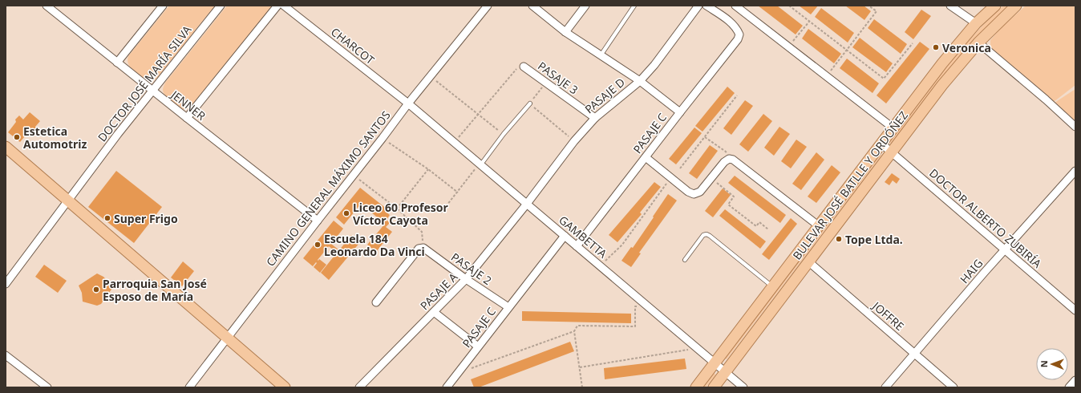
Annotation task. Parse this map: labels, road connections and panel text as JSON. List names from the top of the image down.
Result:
{
  "streets": {
    "main road": ["BULEVAR JOSÉ BATLLE Y ORDÓÑEZ"],
    "street": [
      "CHARCOT",
      "PASAJE 3",
      "DOCTOR JOSÉ MARÍA SILVA",
      "PASAJE D",
      "JENNER",
      "PASAJE C",
      "CAMINO GENERAL MÁXIMO SANTOS",
      "DOCTOR ALBERTO ZUBIRÍA",
      "GAMBETTA",
      "PASAJE 2",
      "HAIG",
      "PASAJE A",
      "JOFFRE"
    ]
  },
  "crossings": [
    ["CHARCOT", "CAMINO GENERAL MÁXIMO SANTOS"],
    ["CHARCOT", "GAMBETTA"],
    ["PASAJE 3", "PASAJE D"],
    ["DOCTOR JOSÉ MARÍA SILVA", "JENNER"],
    ["PASAJE D", "GAMBETTA"],
    ["PASAJE D", "PASAJE A"],
    ["JENNER", "CAMINO GENERAL MÁXIMO SANTOS"],
    ["PASAJE C", "GAMBETTA"],
    ["PASAJE C", "PASAJE 2"],
    ["BULEVAR JOSÉ BATLLE Y ORDÓÑEZ", "DOCTOR ALBERTO ZUBIRÍA"],
    ["BULEVAR JOSÉ BATLLE Y ORDÓÑEZ", "GAMBETTA"],
    ["BULEVAR JOSÉ BATLLE Y ORDÓÑEZ", "JOFFRE"],
    ["CAMINO GENERAL MÁXIMO SANTOS", "GAMBETTA"],
    ["DOCTOR ALBERTO ZUBIRÍA", "HAIG"],
    ["GAMBETTA", "PASAJE A"],
    ["PASAJE 2", "PASAJE A"],
    ["HAIG", "JOFFRE"]
  ],
  "places": [
    "Veronica",
    "Estetica Automotriz",
    "Liceo 60 Profesor Víctor Cayota",
    "Super Frigo",
    "Tope Ltda.",
    "Escuela 184 Leonardo Da Vinci",
    "Parroquia San José Esposo de María"
  ],
  "north": "left"
}
